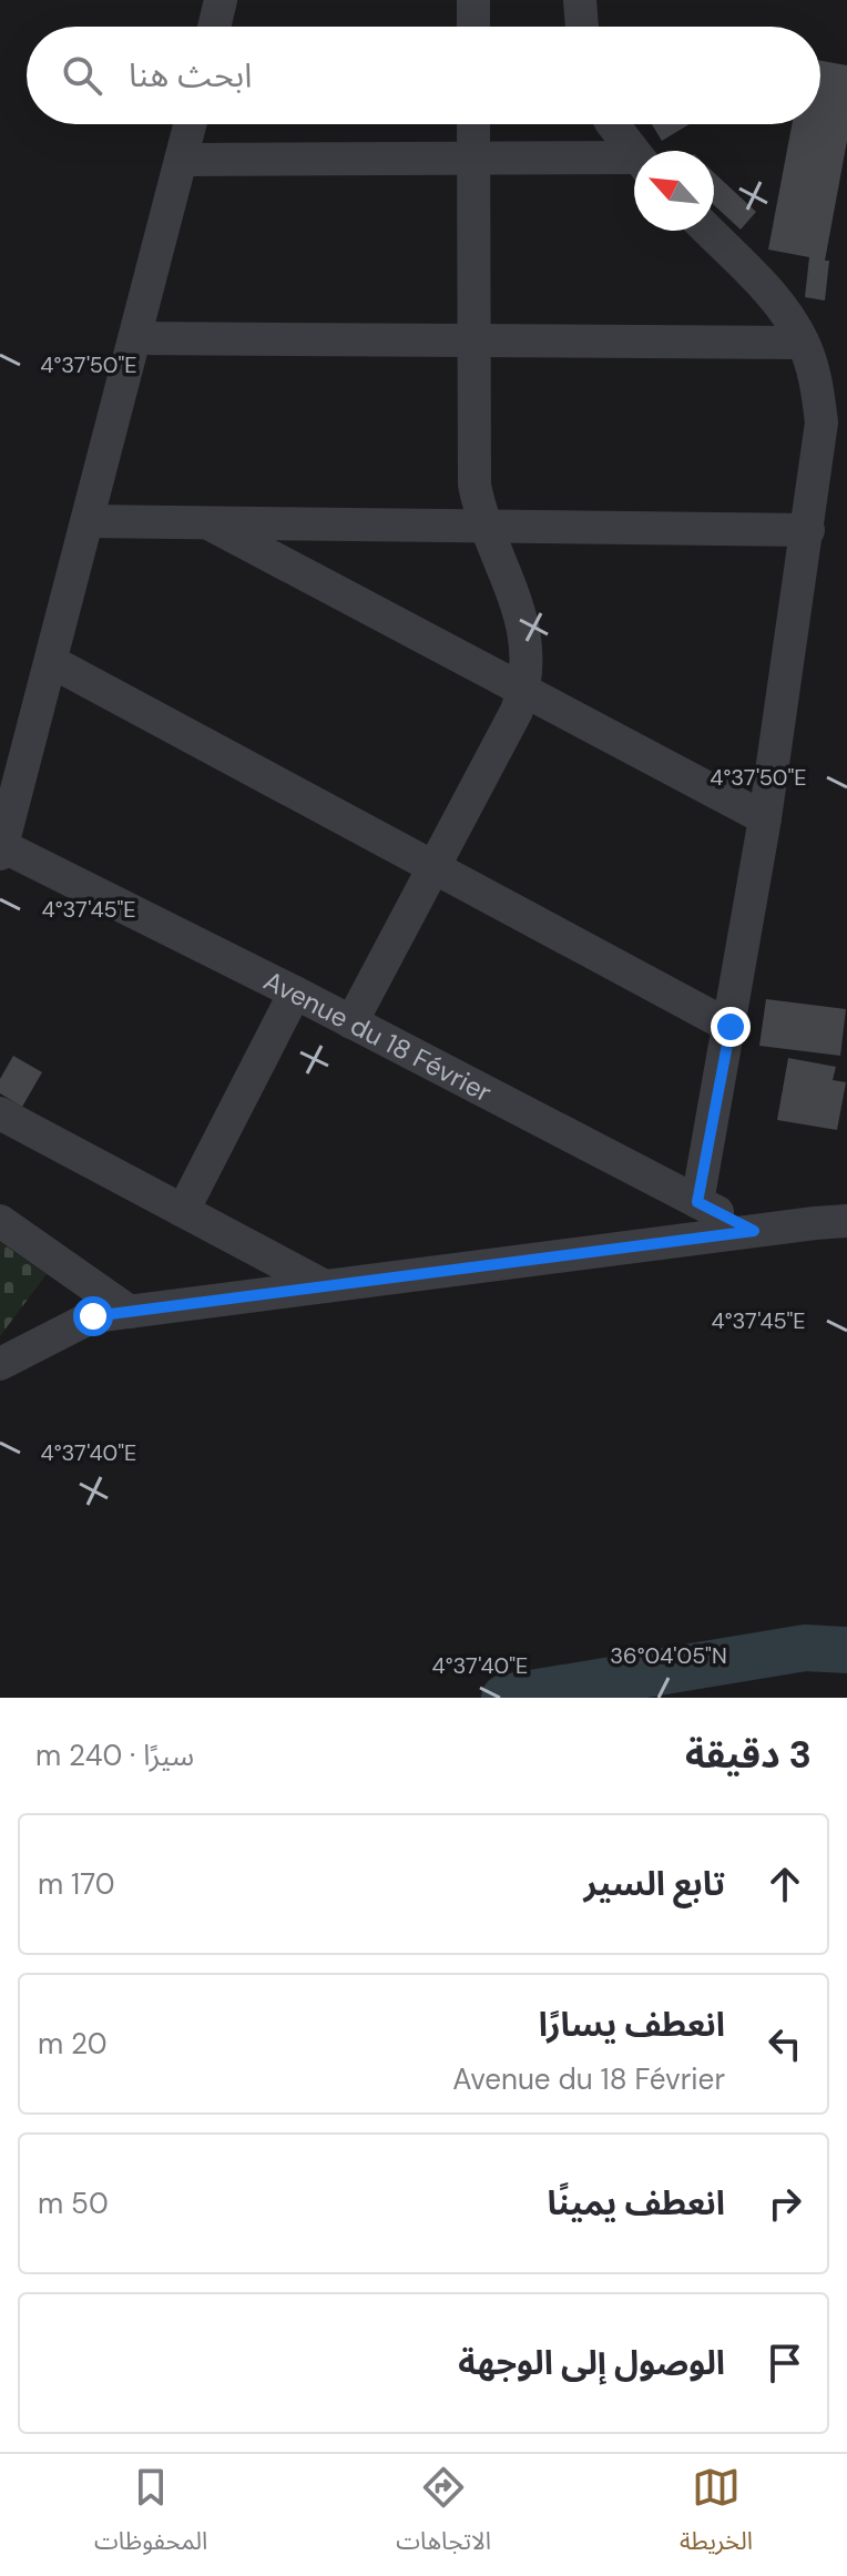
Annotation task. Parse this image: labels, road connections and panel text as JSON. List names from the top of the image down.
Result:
{
  "streets": {
    "street": ["Avenue du 18 Février"]
  },
  "north": "top left",
  "page": {
    "search": "ابحث هنا",
    "heading": ["3 دقيقة", "سيرًا · 240 m"],
    "list": [
      ["تابع السير", "170 m"],
      ["انعطف يسارًا", "Avenue du 18 Février", "20 m"],
      ["انعطف يمينًا", "50 m"],
      "الوصول إلى الوجهة"
    ],
    "nav": ["الخريطة", "الاتجاهات", "المحفوظات"]
  },
  "coordinates": [
    "4°37'50\"E",
    "4°37'45\"E",
    "4°37'40\"E",
    "36°04'05\"N"
  ]
}
